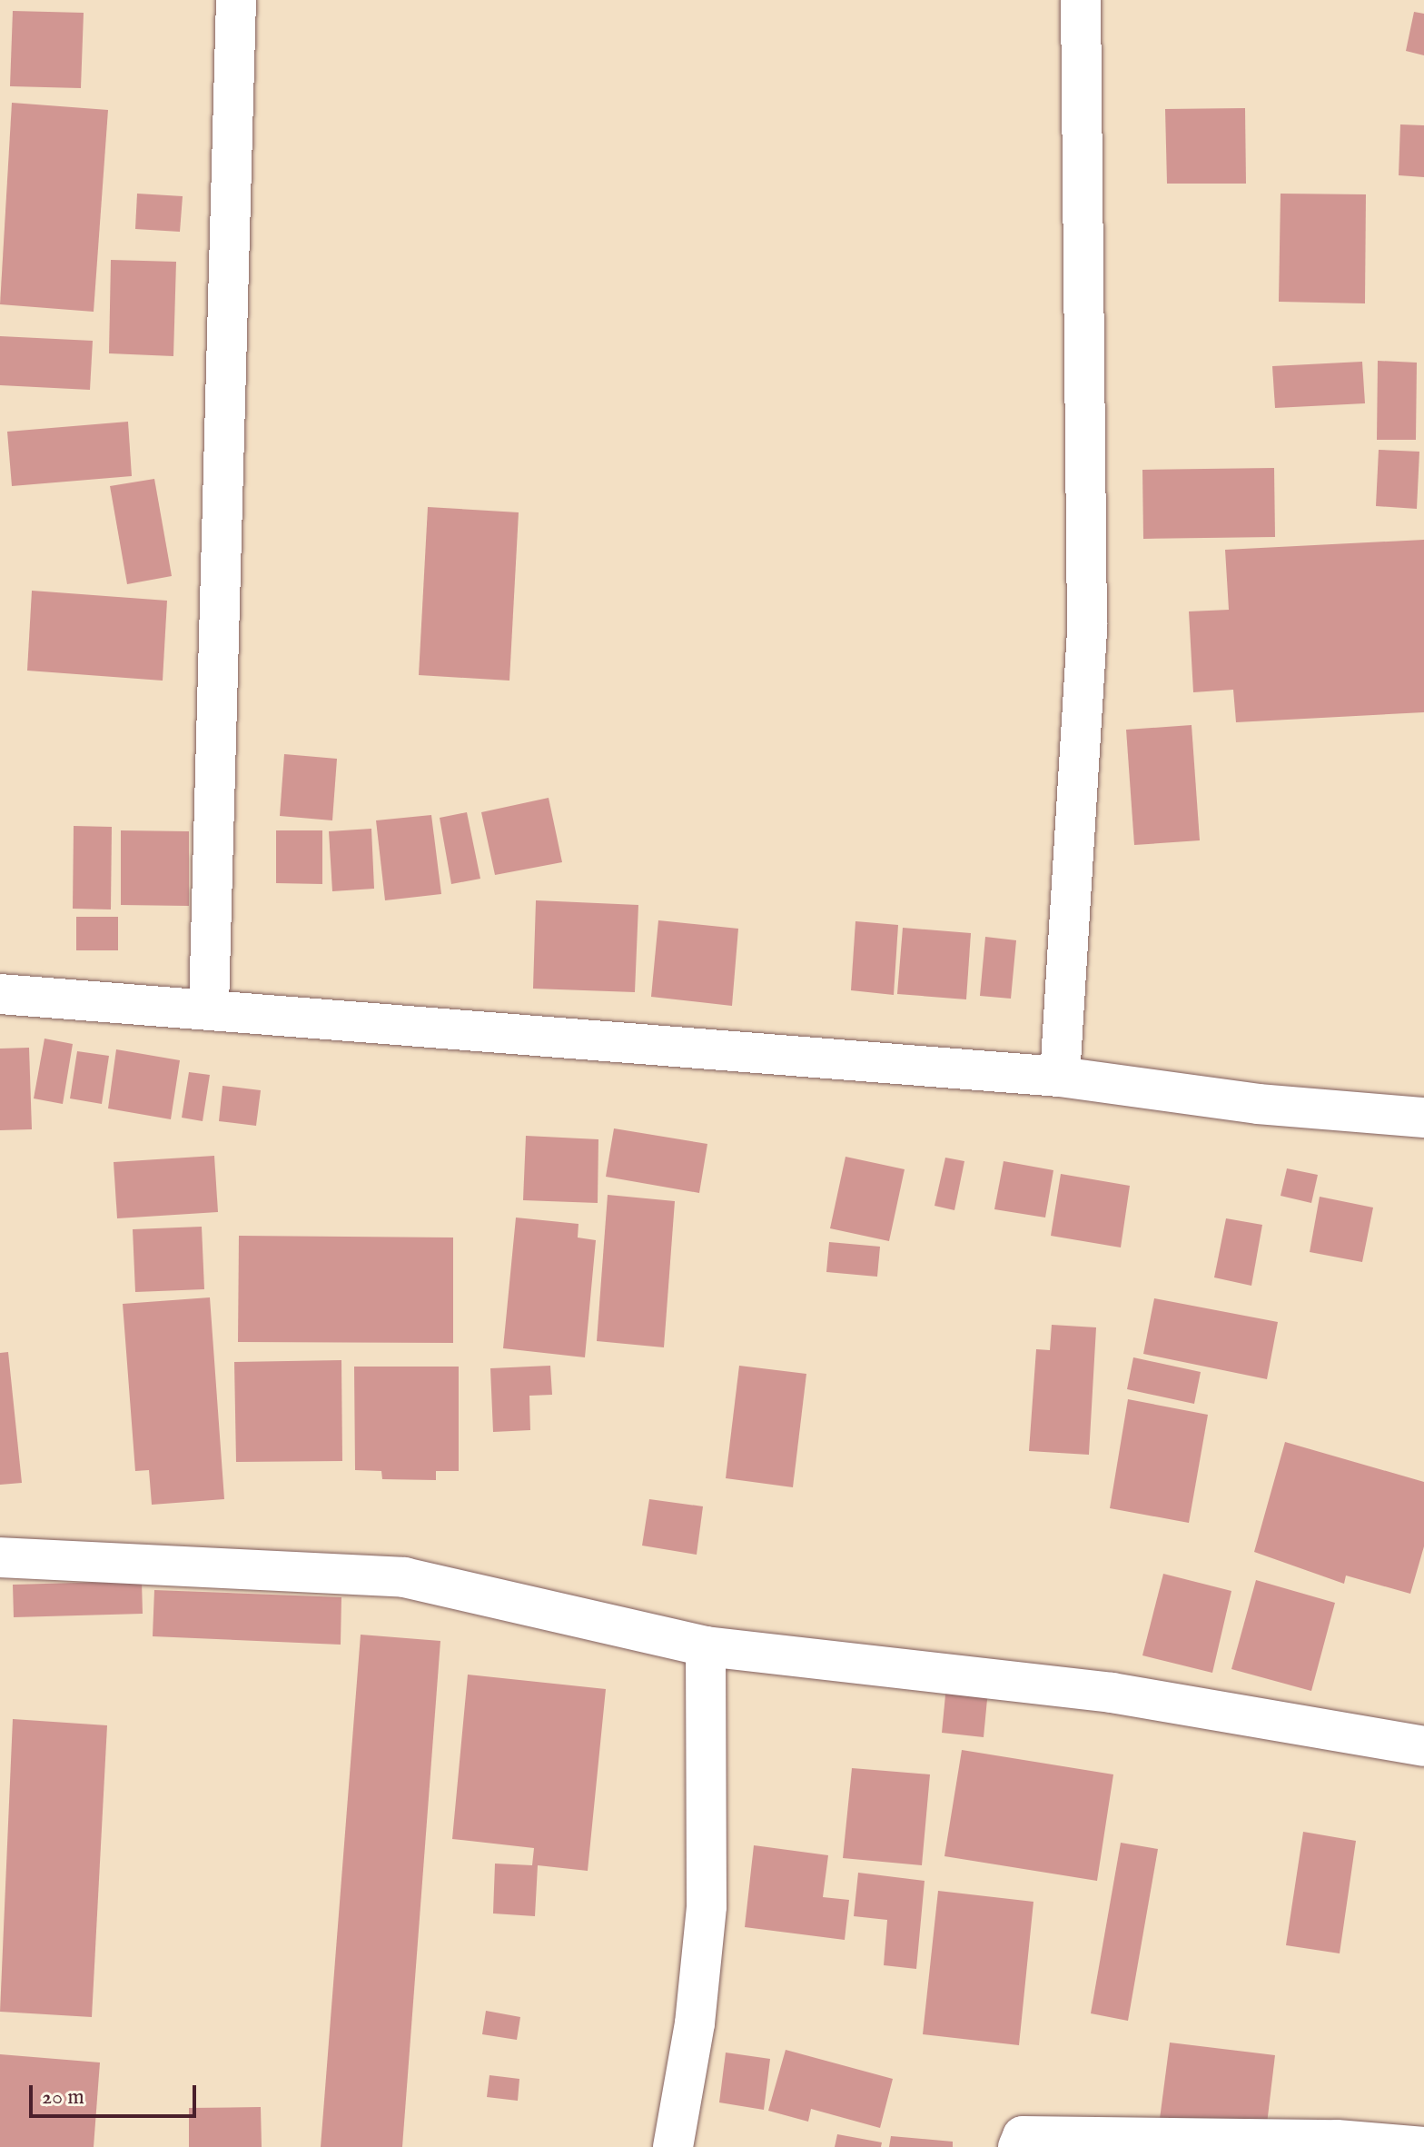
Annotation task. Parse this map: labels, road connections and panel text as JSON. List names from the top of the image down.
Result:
{
  "scale_bar": "20 m"
}
